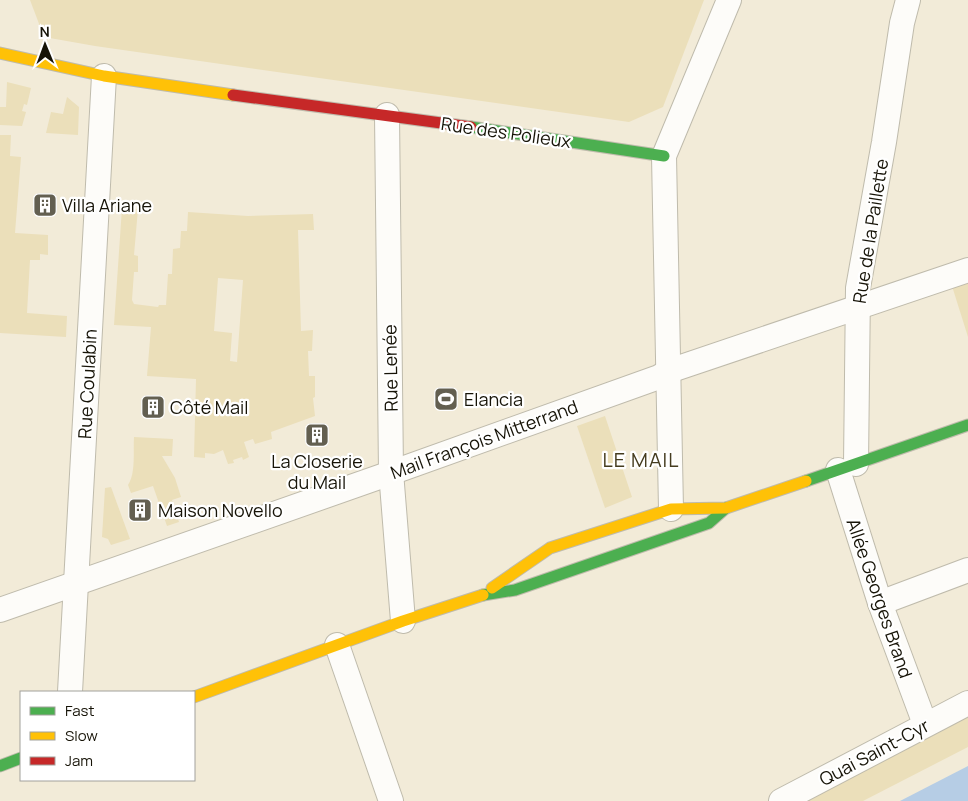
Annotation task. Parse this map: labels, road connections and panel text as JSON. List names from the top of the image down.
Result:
{
  "streets": {
    "main road": ["Rue des Polieux"],
    "street": [
      "Rue de la Paillette",
      "Rue Lenée",
      "Rue Coulabin",
      "Mail François Mitterrand",
      "Allée Georges Brand",
      "Quai Saint-Cyr"
    ]
  },
  "crossings": [
    ["Rue des Polieux", "Rue Lenée"],
    ["Rue des Polieux", "Rue Coulabin"],
    ["Rue de la Paillette", "Mail François Mitterrand"],
    ["Rue de la Paillette", "Allée Georges Brand"],
    ["Rue Lenée", "Mail François Mitterrand"],
    ["Rue Coulabin", "Mail François Mitterrand"],
    ["Allée Georges Brand", "Quai Saint-Cyr"]
  ],
  "districts": ["LE MAIL"],
  "places": {
    "building": [
      "Villa Ariane",
      "Côté Mail",
      "La Closerie du Mail",
      "Maison Novello"
    ],
    "sports": ["Elancia"]
  },
  "legend": ["Fast", "Slow", "Jam"],
  "north": "top"
}
